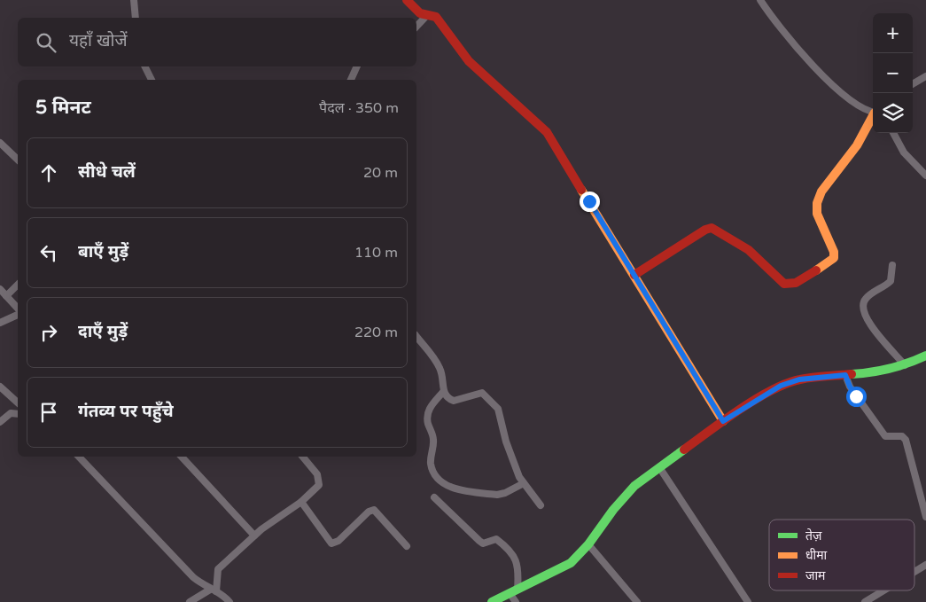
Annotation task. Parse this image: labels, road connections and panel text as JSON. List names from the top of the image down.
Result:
{
  "legend": ["तेज़", "धीमा", "जाम"],
  "page": {
    "map_buttons": ["+", "−"],
    "search": "यहाँ खोजें",
    "heading": ["5 मिनट", "पैदल · 350 m"],
    "list": [
      ["सीधे चलें", "20 m"],
      ["बाएँ मुड़ें", "110 m"],
      ["दाएँ मुड़ें", "220 m"],
      "गंतव्य पर पहुँचे"
    ]
  }
}
